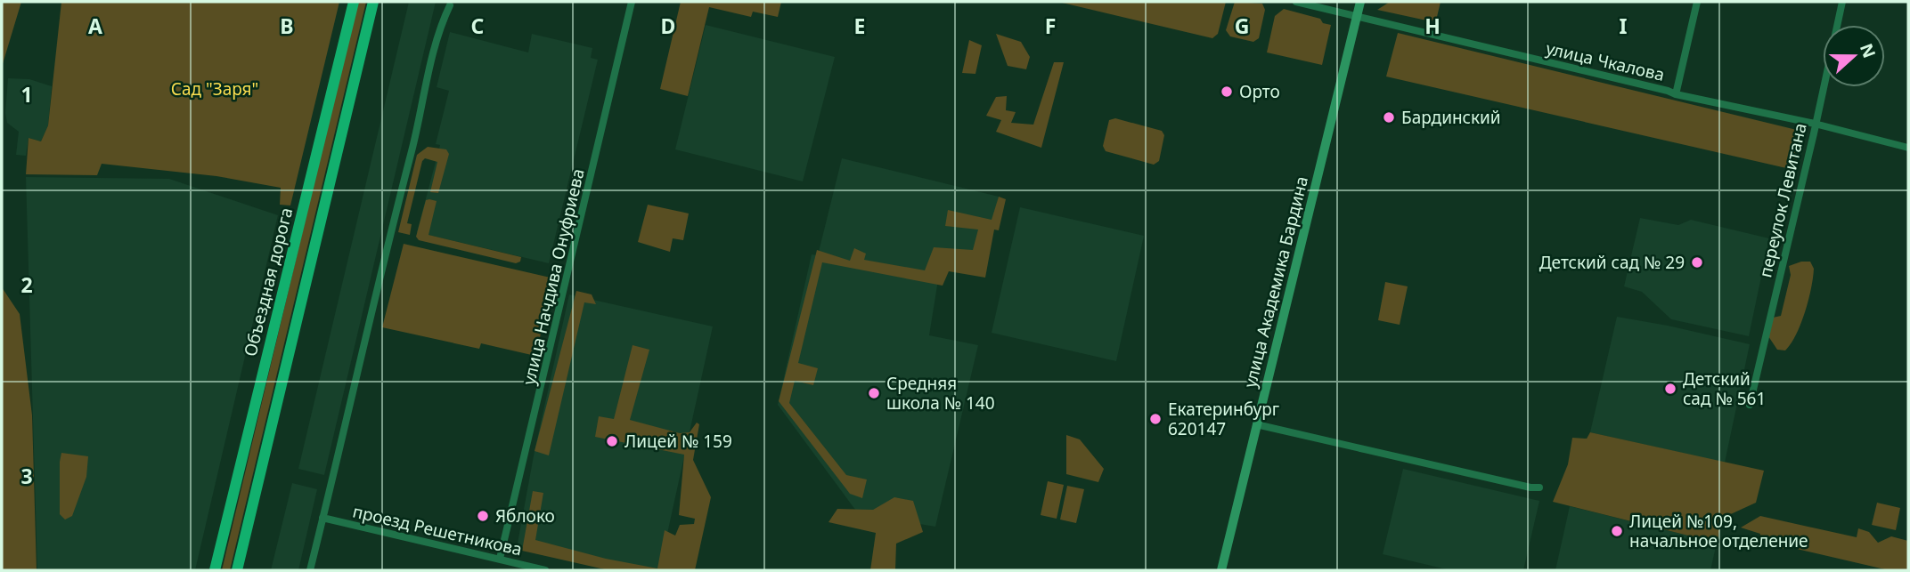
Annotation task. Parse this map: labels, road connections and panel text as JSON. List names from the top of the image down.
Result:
{
  "streets": {
    "main road": ["Объездная дорога"],
    "street": [
      "улица Чкалова",
      "переулок Левитана",
      "улица Начдива Онуфриева",
      "улица Академика Бардина",
      "проезд Решетникова"
    ]
  },
  "crossings": [
    ["улица Чкалова", "переулок Левитана"],
    ["улица Чкалова", "улица Академика Бардина"],
    ["улица Начдива Онуфриева", "проезд Решетникова"]
  ],
  "parks": ["Сад \"Заря\""],
  "places": [
    "Орто",
    "Бардинский",
    "Детский сад № 29",
    "Детский сад № 561",
    "Средняя школа № 140",
    "Екатеринбург 620147",
    "Лицей № 159",
    "Яблоко",
    "Лицей №109, начальное отделение"
  ],
  "north": "right",
  "grid": {
    "columns": [
      "A",
      "B",
      "C",
      "D",
      "E",
      "F",
      "G",
      "H",
      "I"
    ],
    "rows": ["1", "2", "3"]
  }
}
